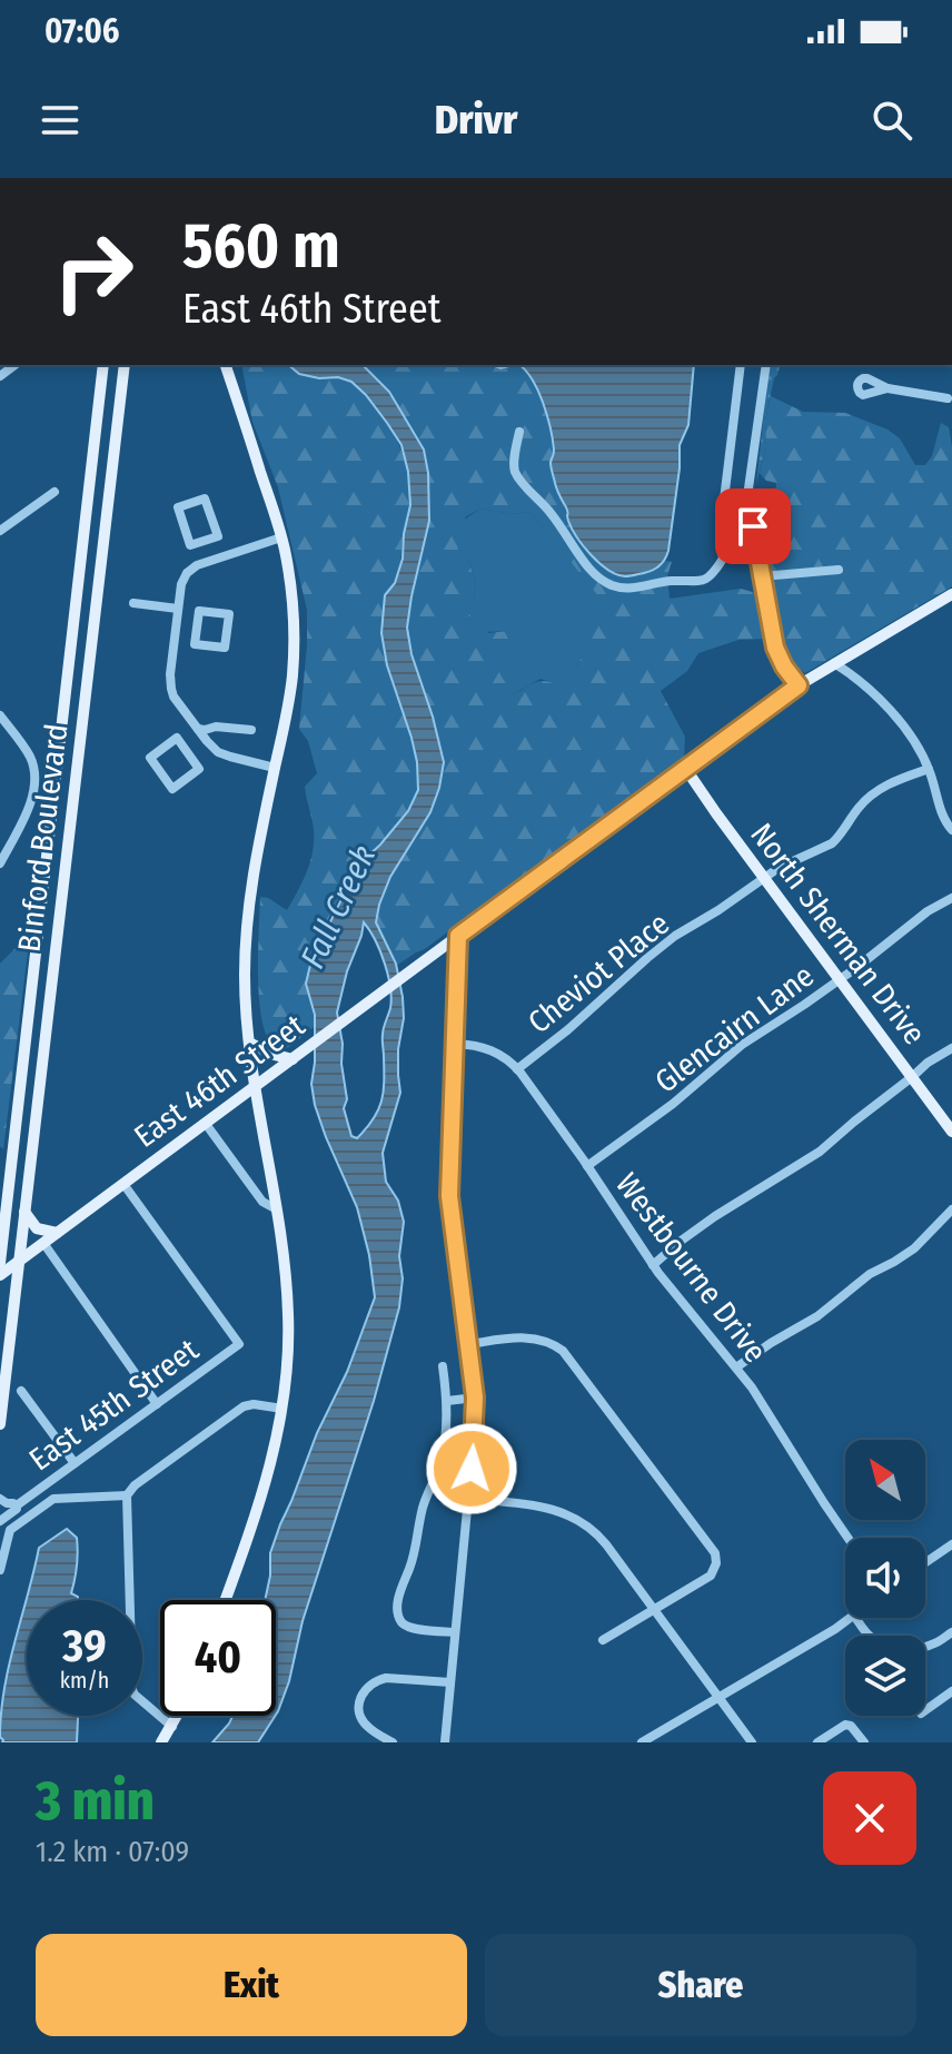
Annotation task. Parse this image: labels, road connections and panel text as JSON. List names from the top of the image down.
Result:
{
  "streets": {
    "main road": ["Binford Boulevard", "North Sherman Drive", "East 46th Street"],
    "street": [
      "Cheviot Place",
      "Glencairn Lane",
      "Westbourne Drive",
      "East 45th Street"
    ]
  },
  "crossings": [
    ["Binford Boulevard", "East 46th Street"],
    ["North Sherman Drive", "Cheviot Place"],
    ["North Sherman Drive", "Glencairn Lane"],
    ["North Sherman Drive", "East 46th Street"],
    ["Cheviot Place", "Westbourne Drive"],
    ["Glencairn Lane", "Westbourne Drive"],
    ["East 46th Street", "East 45th Street"]
  ],
  "water": ["Fall Creek"],
  "north": "top left",
  "page": {
    "status": "07:06",
    "header": "Drivr",
    "turn": ["560 m", "East 46th Street"],
    "speed": "39 km/h",
    "limit": "40",
    "heading": ["3 min", "1.2 km · 07:09"],
    "buttons": ["Exit", "Share"]
  }
}
